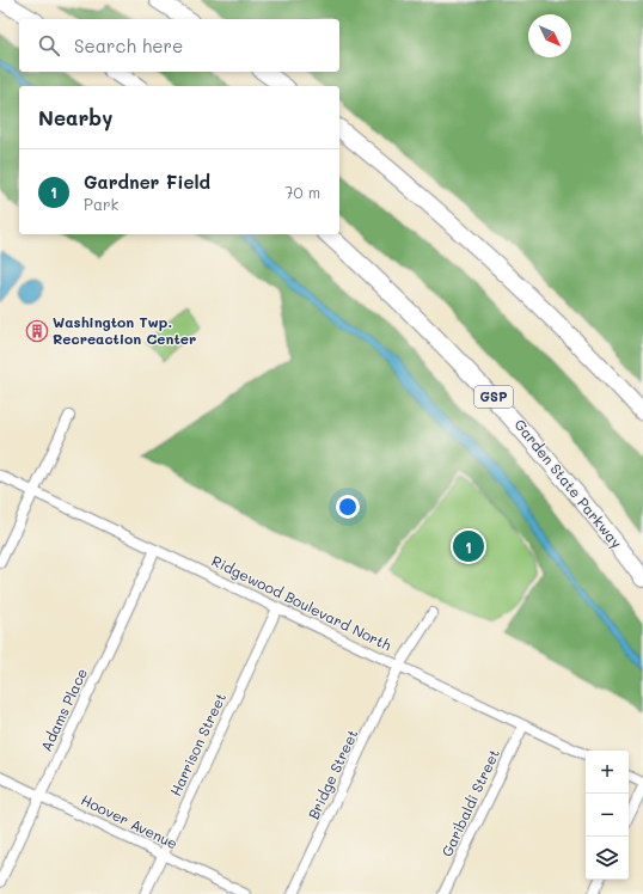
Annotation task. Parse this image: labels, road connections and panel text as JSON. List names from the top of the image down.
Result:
{
  "streets": {
    "highway": ["GSP", "Garden State Parkway"],
    "street": [
      "Ridgewood Boulevard North",
      "Adams Place",
      "Harrison Street",
      "Bridge Street",
      "Garibaldi Street",
      "Hoover Avenue"
    ]
  },
  "crossings": [
    ["Ridgewood Boulevard North", "Adams Place"],
    ["Ridgewood Boulevard North", "Harrison Street"],
    ["Ridgewood Boulevard North", "Bridge Street"],
    ["Ridgewood Boulevard North", "Garibaldi Street"],
    ["Adams Place", "Hoover Avenue"],
    ["Harrison Street", "Hoover Avenue"]
  ],
  "places": {
    "building": ["Washington Twp. Recreaction Center"]
  },
  "north": "bottom right",
  "page": {
    "search": "Search here",
    "heading": "Nearby",
    "list": [
      {
        "mark": "1",
        "name": "Gardner Field",
        "note": "Park",
        "value": "70 m"
      }
    ],
    "pins": "1",
    "map_buttons": ["+", "−"]
  }
}
